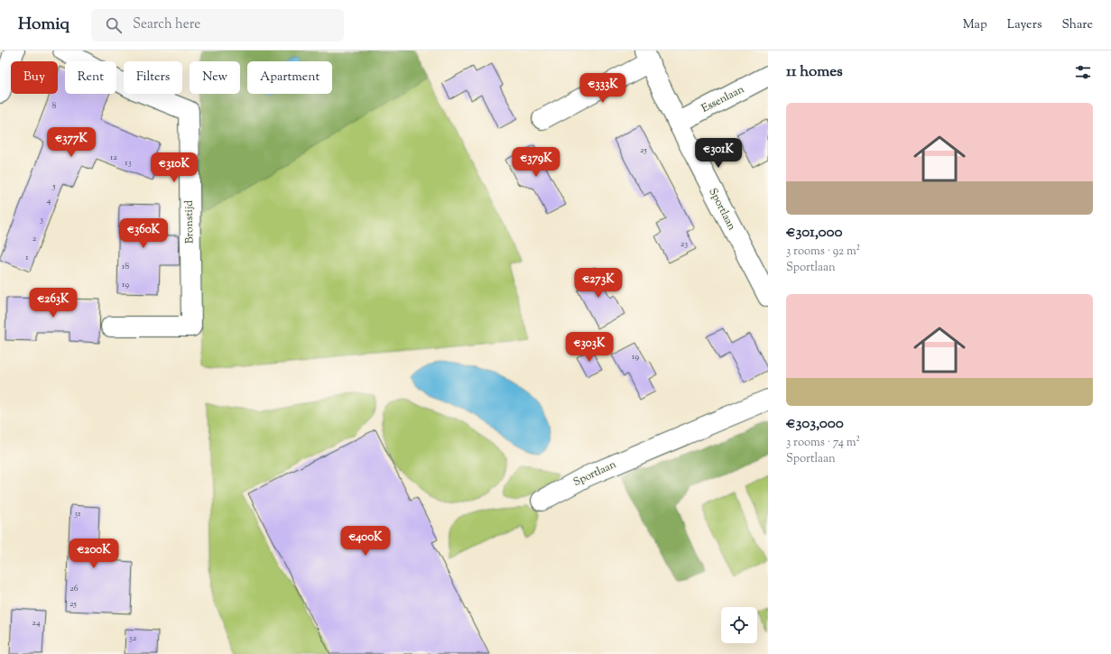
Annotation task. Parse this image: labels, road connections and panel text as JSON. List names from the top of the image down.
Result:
{
  "streets": {
    "street": ["Essenlaan", "Sportlaan", "Bronstijd"]
  },
  "crossings": [
    ["Essenlaan", "Sportlaan"]
  ],
  "house_numbers": [
    "8",
    "25",
    "12",
    "13",
    "5",
    "4",
    "3",
    "2",
    "23",
    "1",
    "18",
    "19",
    "19",
    "31",
    "26",
    "25",
    "24",
    "32"
  ],
  "page": {
    "header": "Homiq",
    "search": "Search here",
    "nav": ["Map", "Layers", "Share"],
    "heading": "11 homes",
    "chip": [
      "Buy",
      "Rent",
      "Filters",
      "New",
      "Apartment"
    ],
    "price": [
      "€333K",
      "€377K",
      "€301K",
      "€379K",
      "€310K",
      "€360K",
      "€273K",
      "€263K",
      "€303K",
      "€400K",
      "€200K"
    ],
    "list": [
      {
        "name": "€301,000",
        "note": "3 rooms · 92 m² · Sportlaan"
      },
      {
        "name": "€303,000",
        "note": "3 rooms · 74 m² · Sportlaan"
      }
    ]
  }
}
